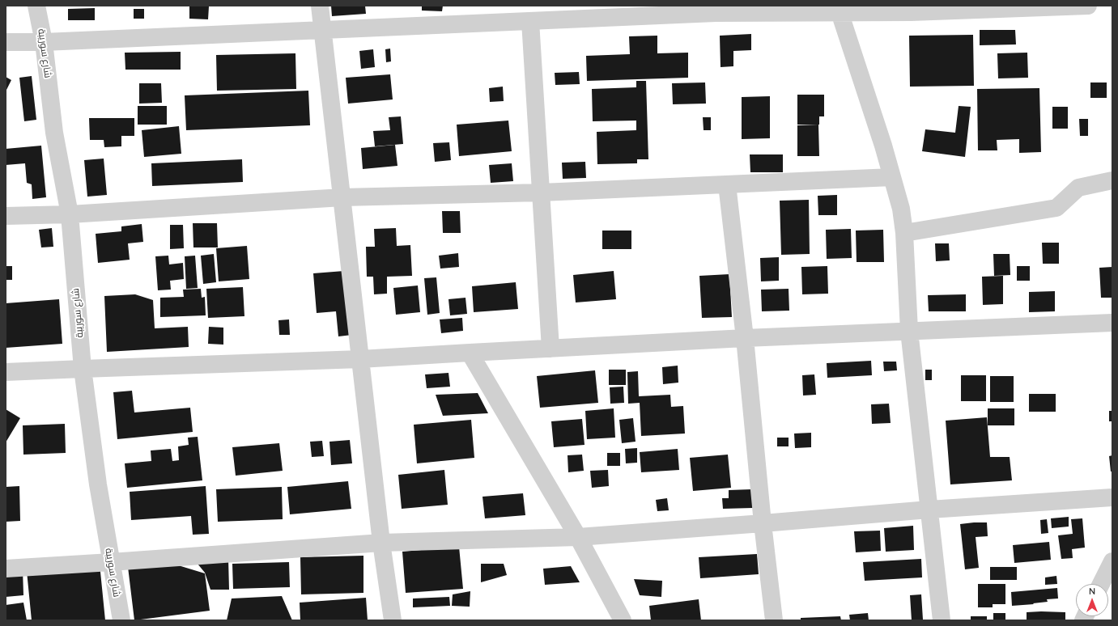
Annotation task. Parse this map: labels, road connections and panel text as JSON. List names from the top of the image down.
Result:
{
  "streets": {
    "street": ["شارع سوريبة"]
  },
  "north": "top"
}
